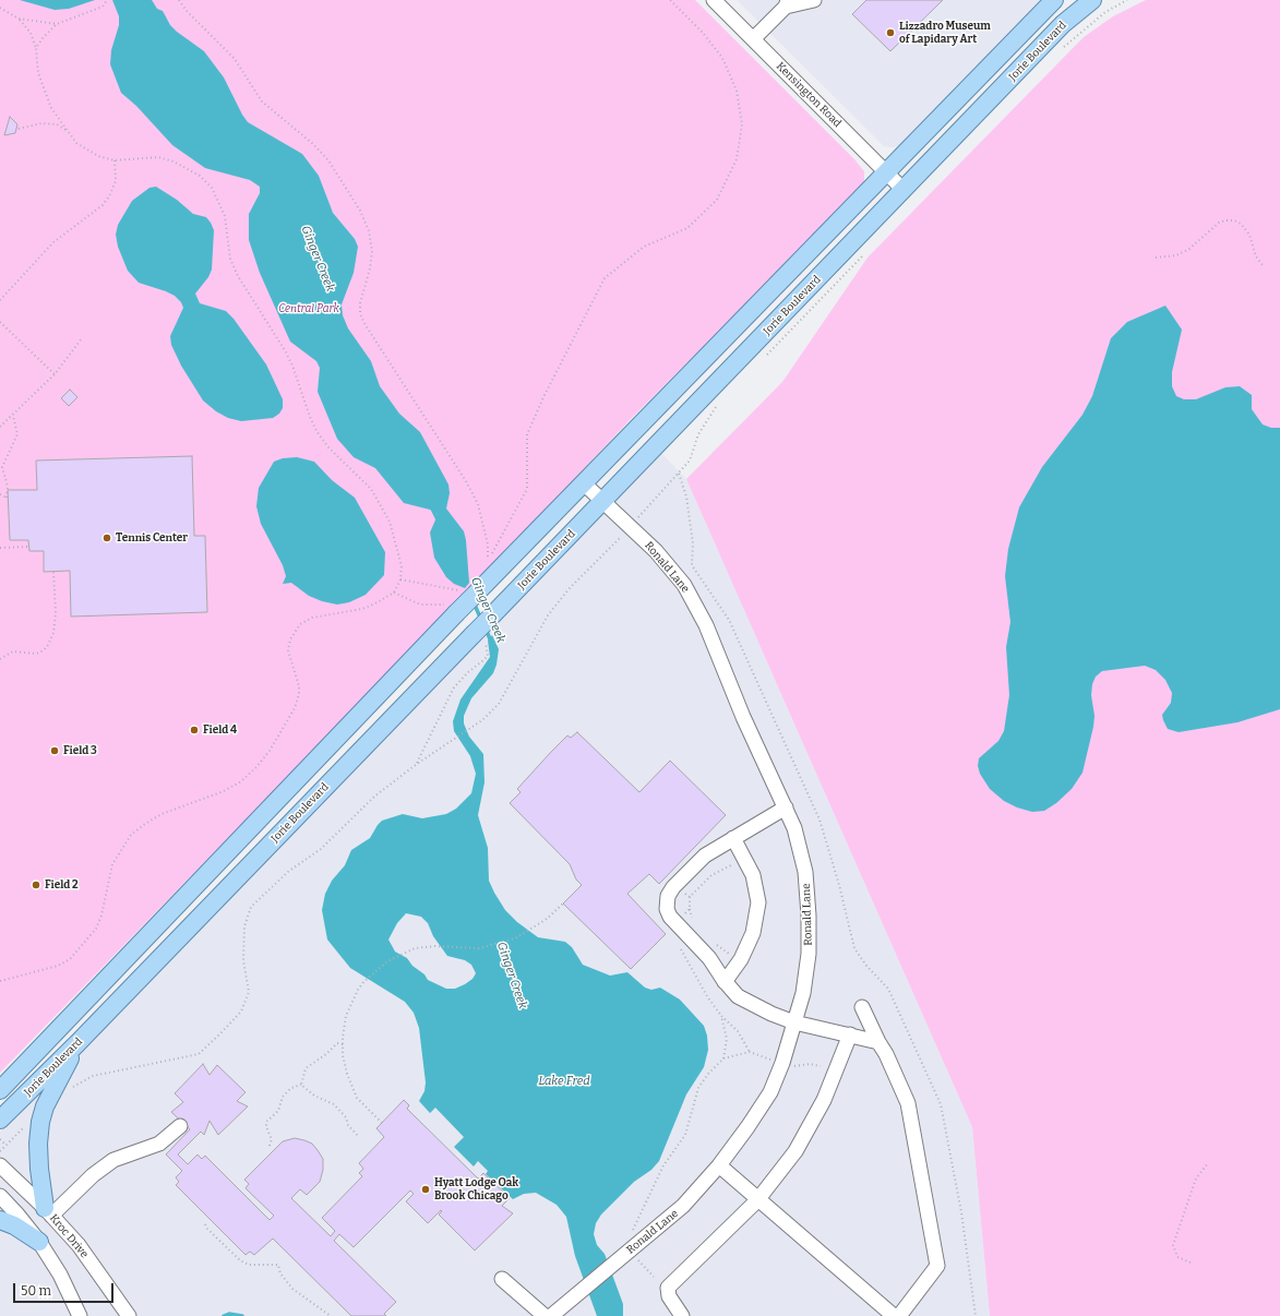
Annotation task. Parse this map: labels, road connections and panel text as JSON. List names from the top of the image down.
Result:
{
  "streets": {
    "main road": ["Jorie Boulevard"],
    "street": ["Kensington Road", "Ronald Lane", "Kroc Drive"]
  },
  "crossings": [
    ["Jorie Boulevard", "Kensington Road"],
    ["Jorie Boulevard", "Ronald Lane"]
  ],
  "water": ["Ginger Creek", "Lake Fred"],
  "parks": ["Central Park"],
  "places": [
    "Lizzadro Museum of Lapidary Art",
    "Tennis Center",
    "Field 4",
    "Field 3",
    "Field 2",
    "Hyatt Lodge Oak Brook Chicago"
  ],
  "scale_bar": "50 m"
}
